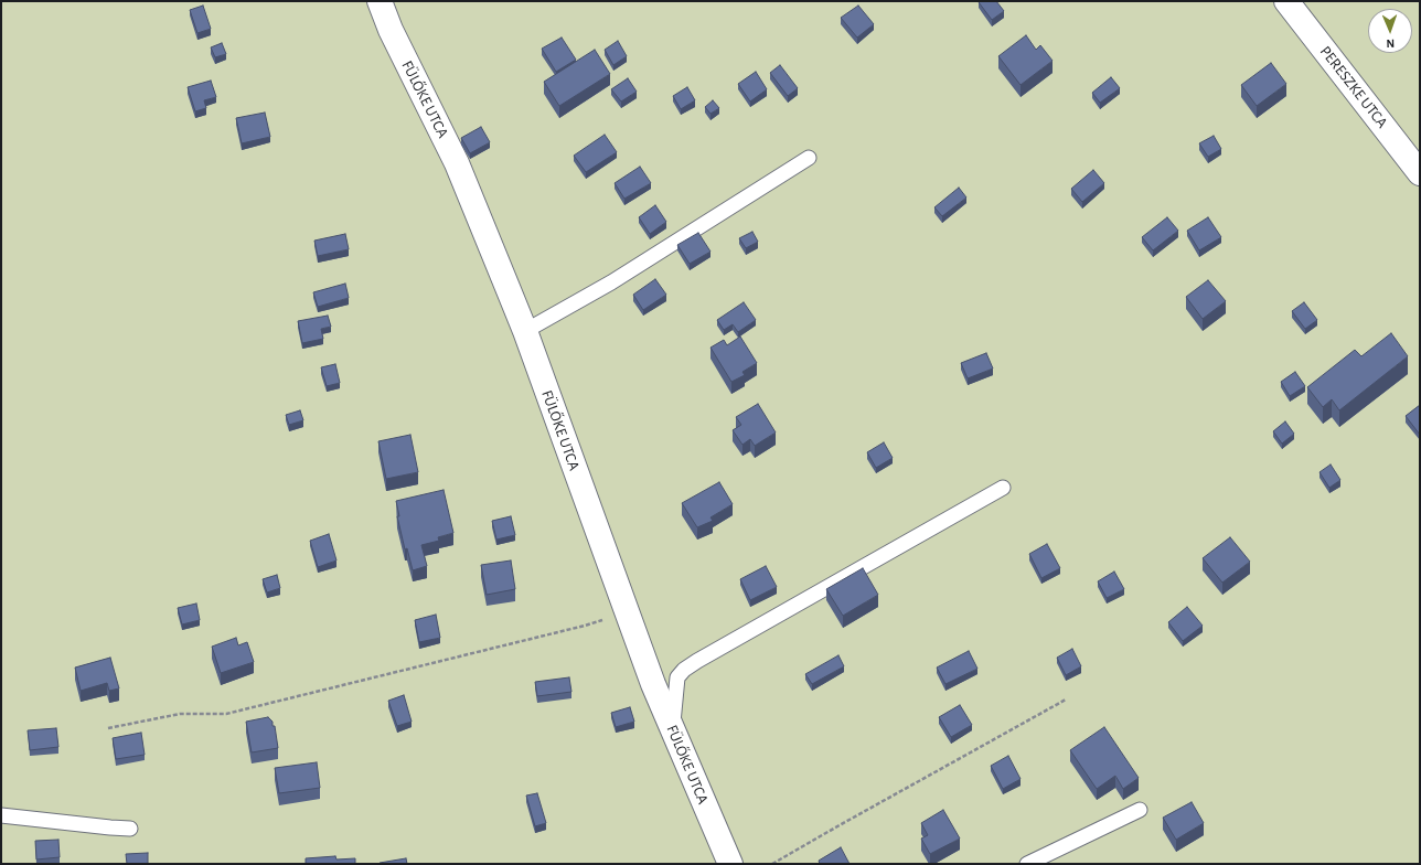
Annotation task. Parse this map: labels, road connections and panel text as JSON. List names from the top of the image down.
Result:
{
  "streets": {
    "street": ["PERESZKE UTCA", "FÜLŐKE UTCA"]
  },
  "north": "bottom"
}
